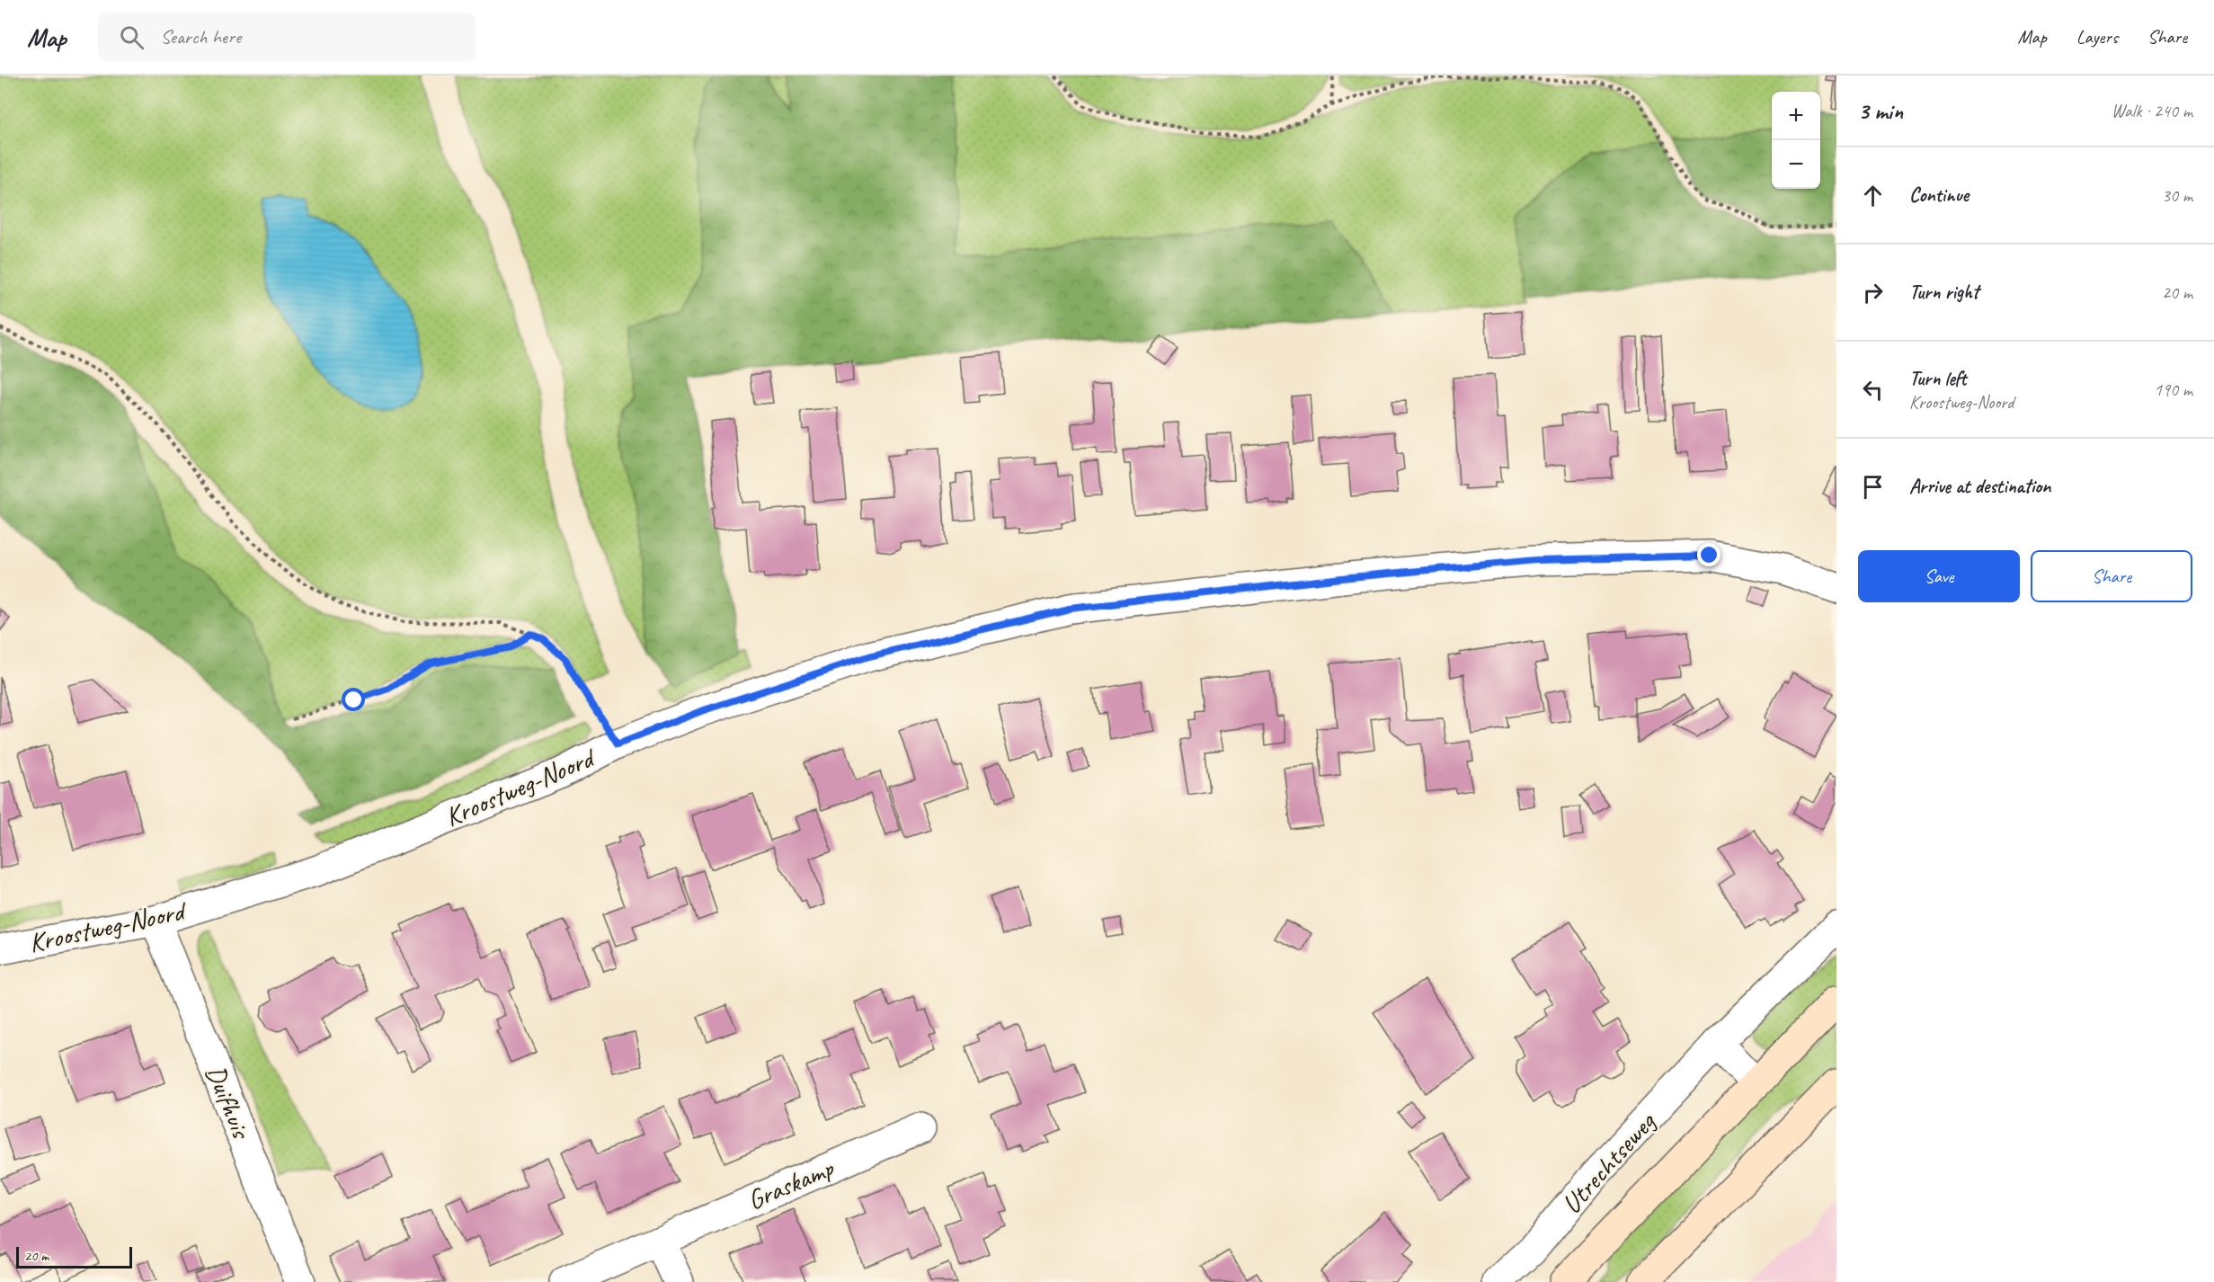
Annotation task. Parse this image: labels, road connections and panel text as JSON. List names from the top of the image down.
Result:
{
  "streets": {
    "main road": ["Utrechtseweg"],
    "street": ["Kroostweg-Noord", "Duifhuis", "Graskamp"]
  },
  "crossings": [
    ["Kroostweg-Noord", "Duifhuis"]
  ],
  "scale_bar": "20 m",
  "page": {
    "header": "Map",
    "search": "Search here",
    "nav": ["Map", "Layers", "Share"],
    "heading": ["3 min", "Walk · 240 m"],
    "map_buttons": ["+", "−"],
    "list": [
      ["Continue", "30 m"],
      ["Turn right", "20 m"],
      ["Turn left", "Kroostweg-Noord", "190 m"],
      "Arrive at destination"
    ],
    "buttons": ["Save", "Share"],
    "scale": "20 m"
  }
}
